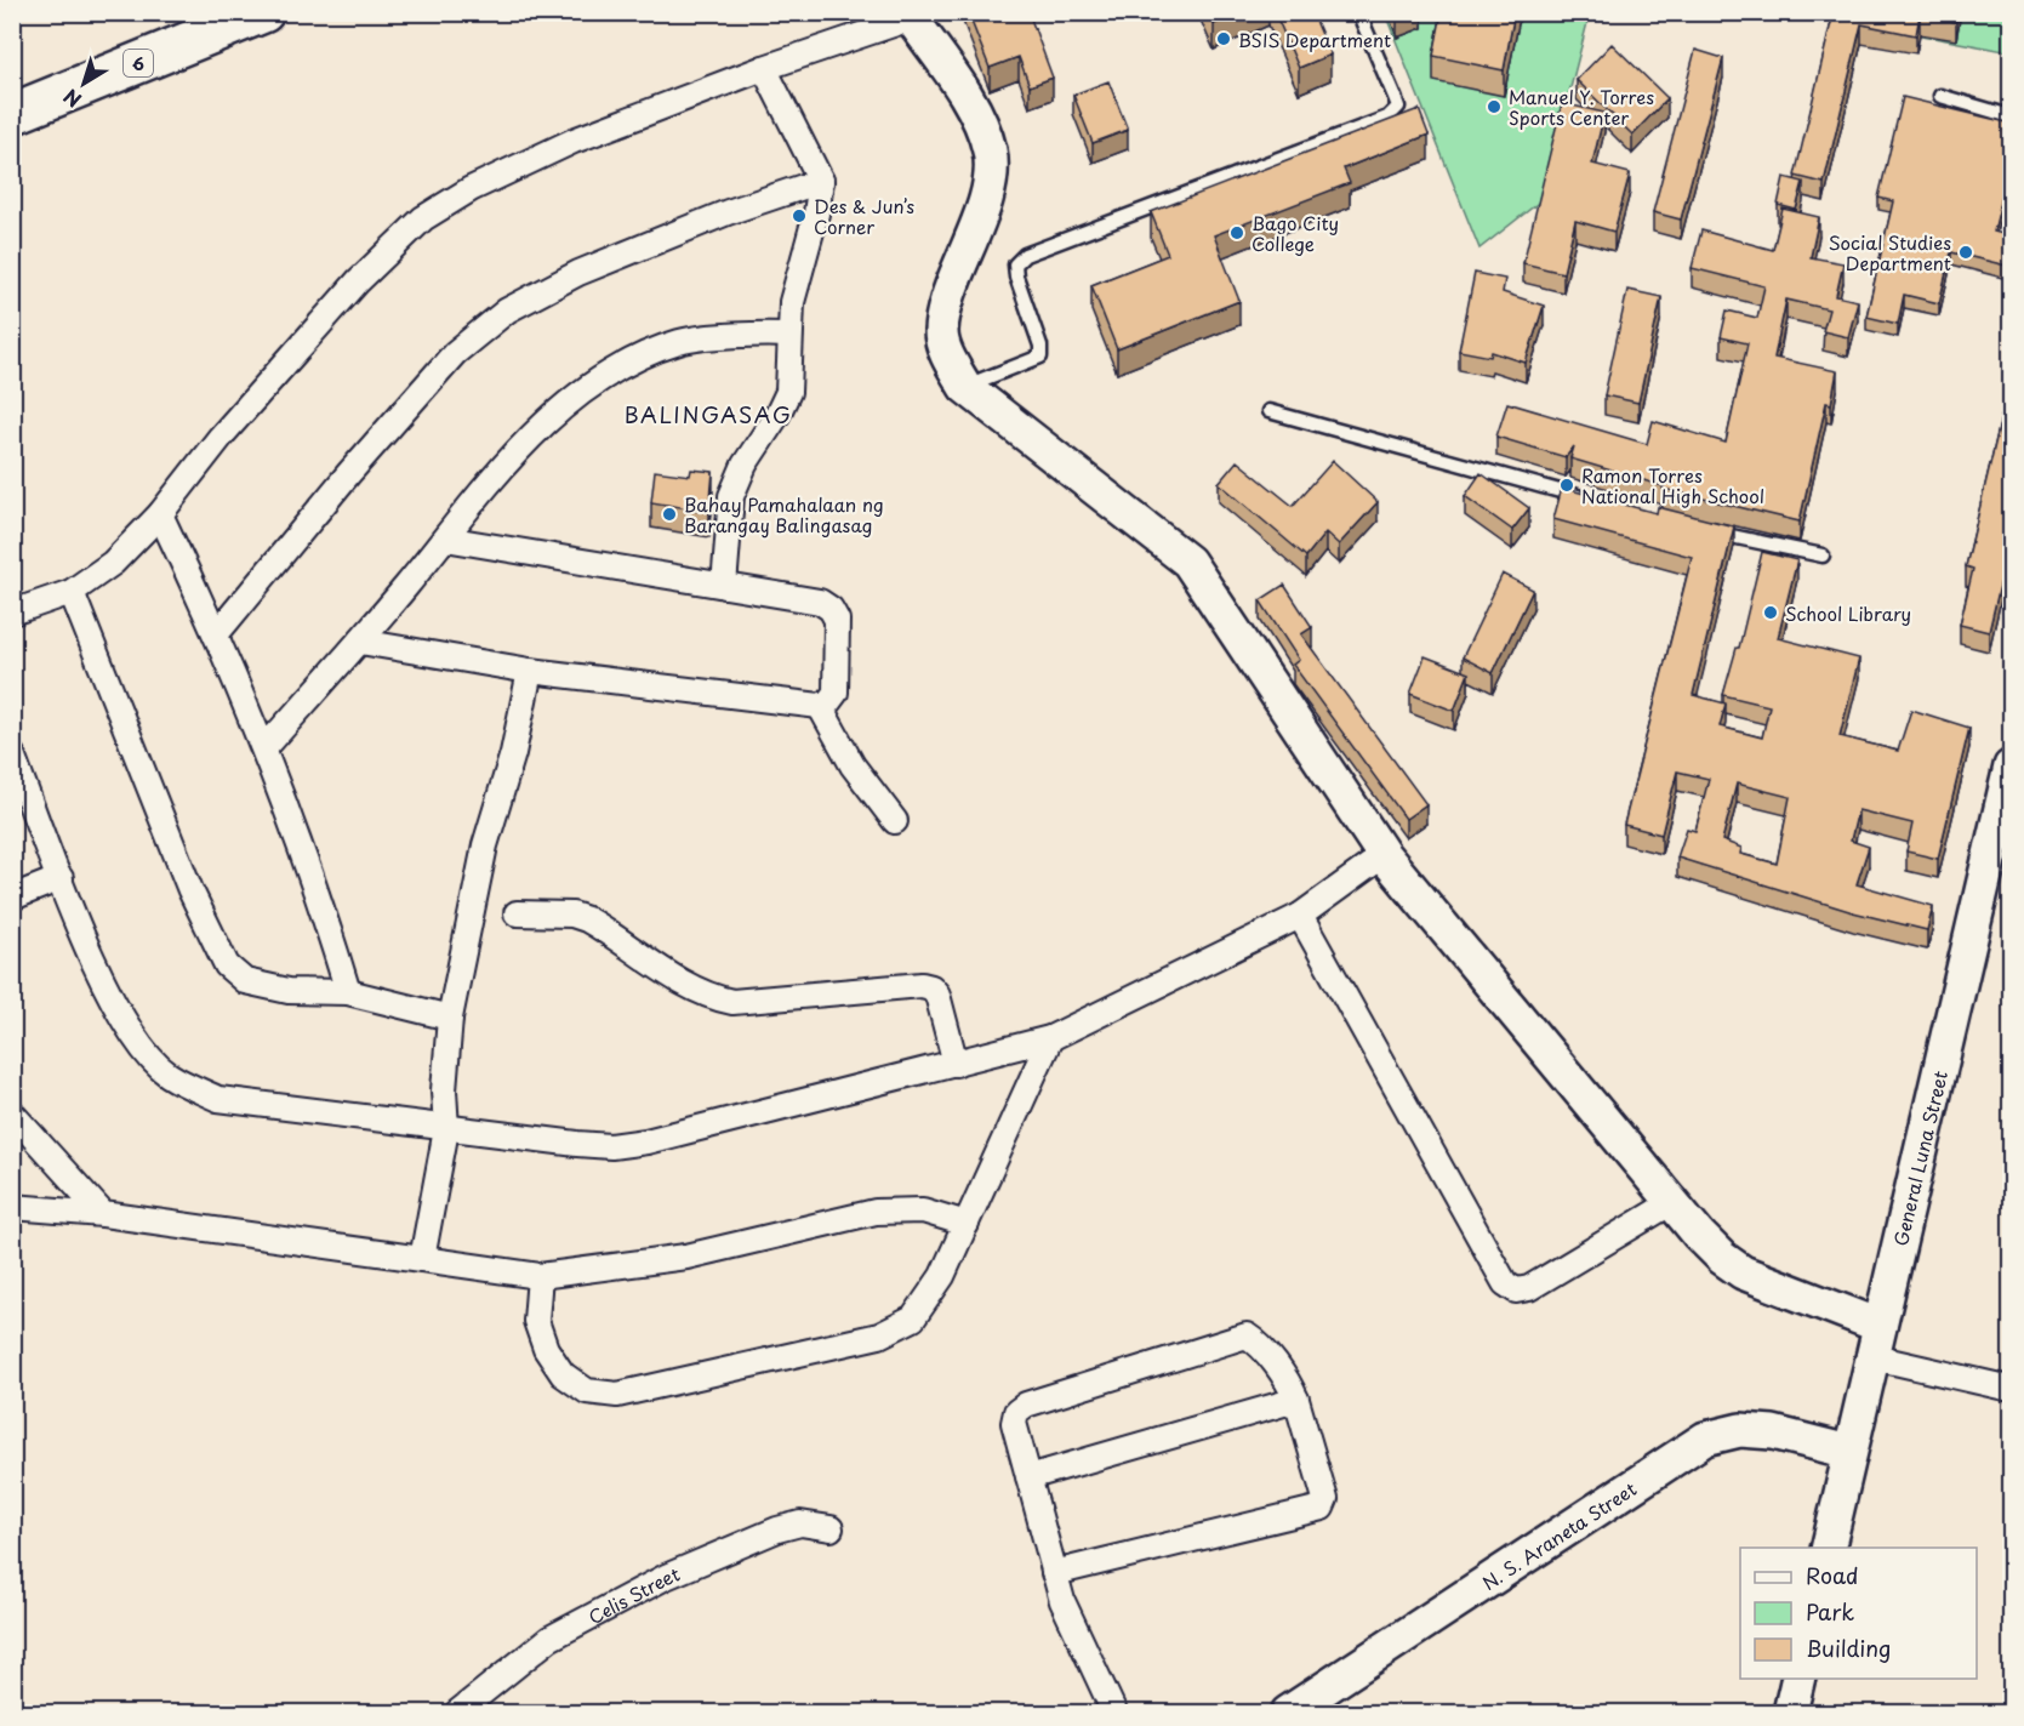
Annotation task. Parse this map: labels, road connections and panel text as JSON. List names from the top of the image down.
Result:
{
  "streets": {
    "highway": ["6"],
    "street": ["General Luna Street", "N. S. Araneta Street", "Celis Street"]
  },
  "crossings": [
    ["General Luna Street", "N. S. Araneta Street"]
  ],
  "districts": ["BALINGASAG"],
  "places": [
    "BSIS Department",
    "Manuel Y. Torres Sports Center",
    "Des & Jun’s Corner",
    "Bago City College",
    "Social Studies Department",
    "Ramon Torres National High School",
    "Bahay Pamahalaan ng Barangay Balingasag",
    "School Library"
  ],
  "legend": ["Road", "Park", "Building"],
  "north": "bottom left"
}
